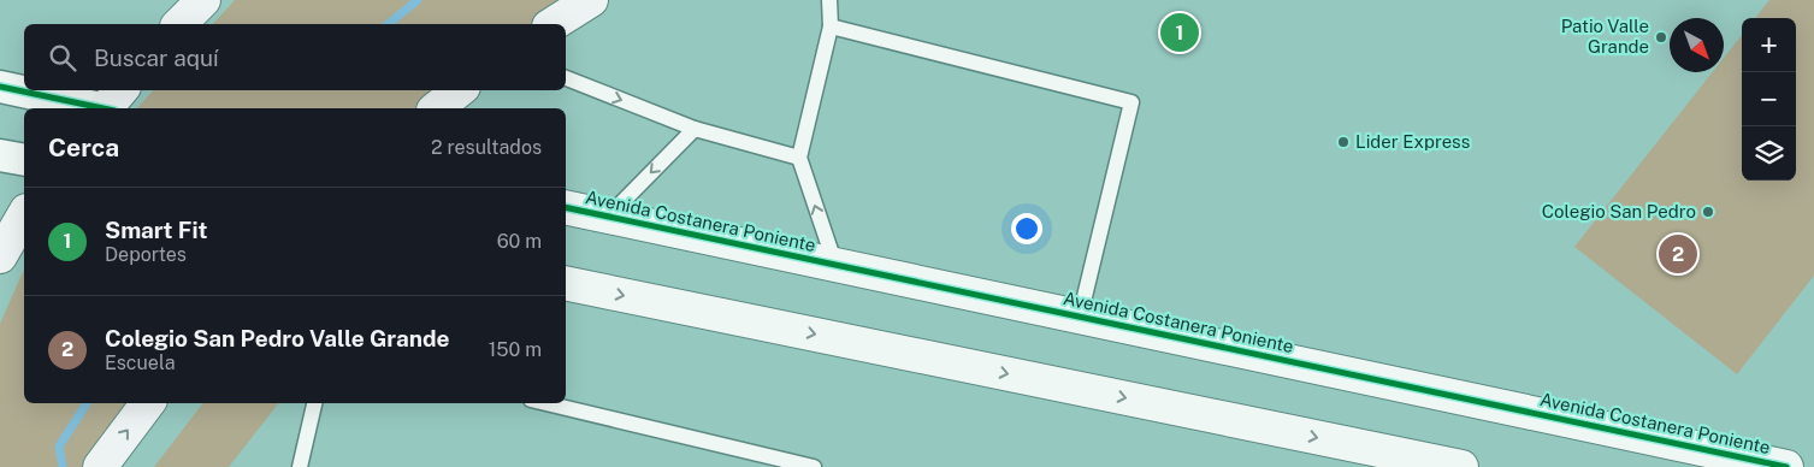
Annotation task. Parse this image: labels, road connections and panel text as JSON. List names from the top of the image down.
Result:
{
  "streets": {
    "street": ["Avenida Costanera Poniente"]
  },
  "places": ["Patio Valle Grande", "Lider Express", "Colegio San Pedro"],
  "north": "bottom right",
  "page": {
    "pins": ["1", "2"],
    "map_buttons": ["+", "−"],
    "search": "Buscar aquí",
    "heading": ["Cerca", "2 resultados"],
    "list": [
      {
        "mark": "1",
        "name": "Smart Fit",
        "note": "Deportes",
        "value": "60 m"
      },
      {
        "mark": "2",
        "name": "Colegio San Pedro Valle Grande",
        "note": "Escuela",
        "value": "150 m"
      }
    ]
  }
}
